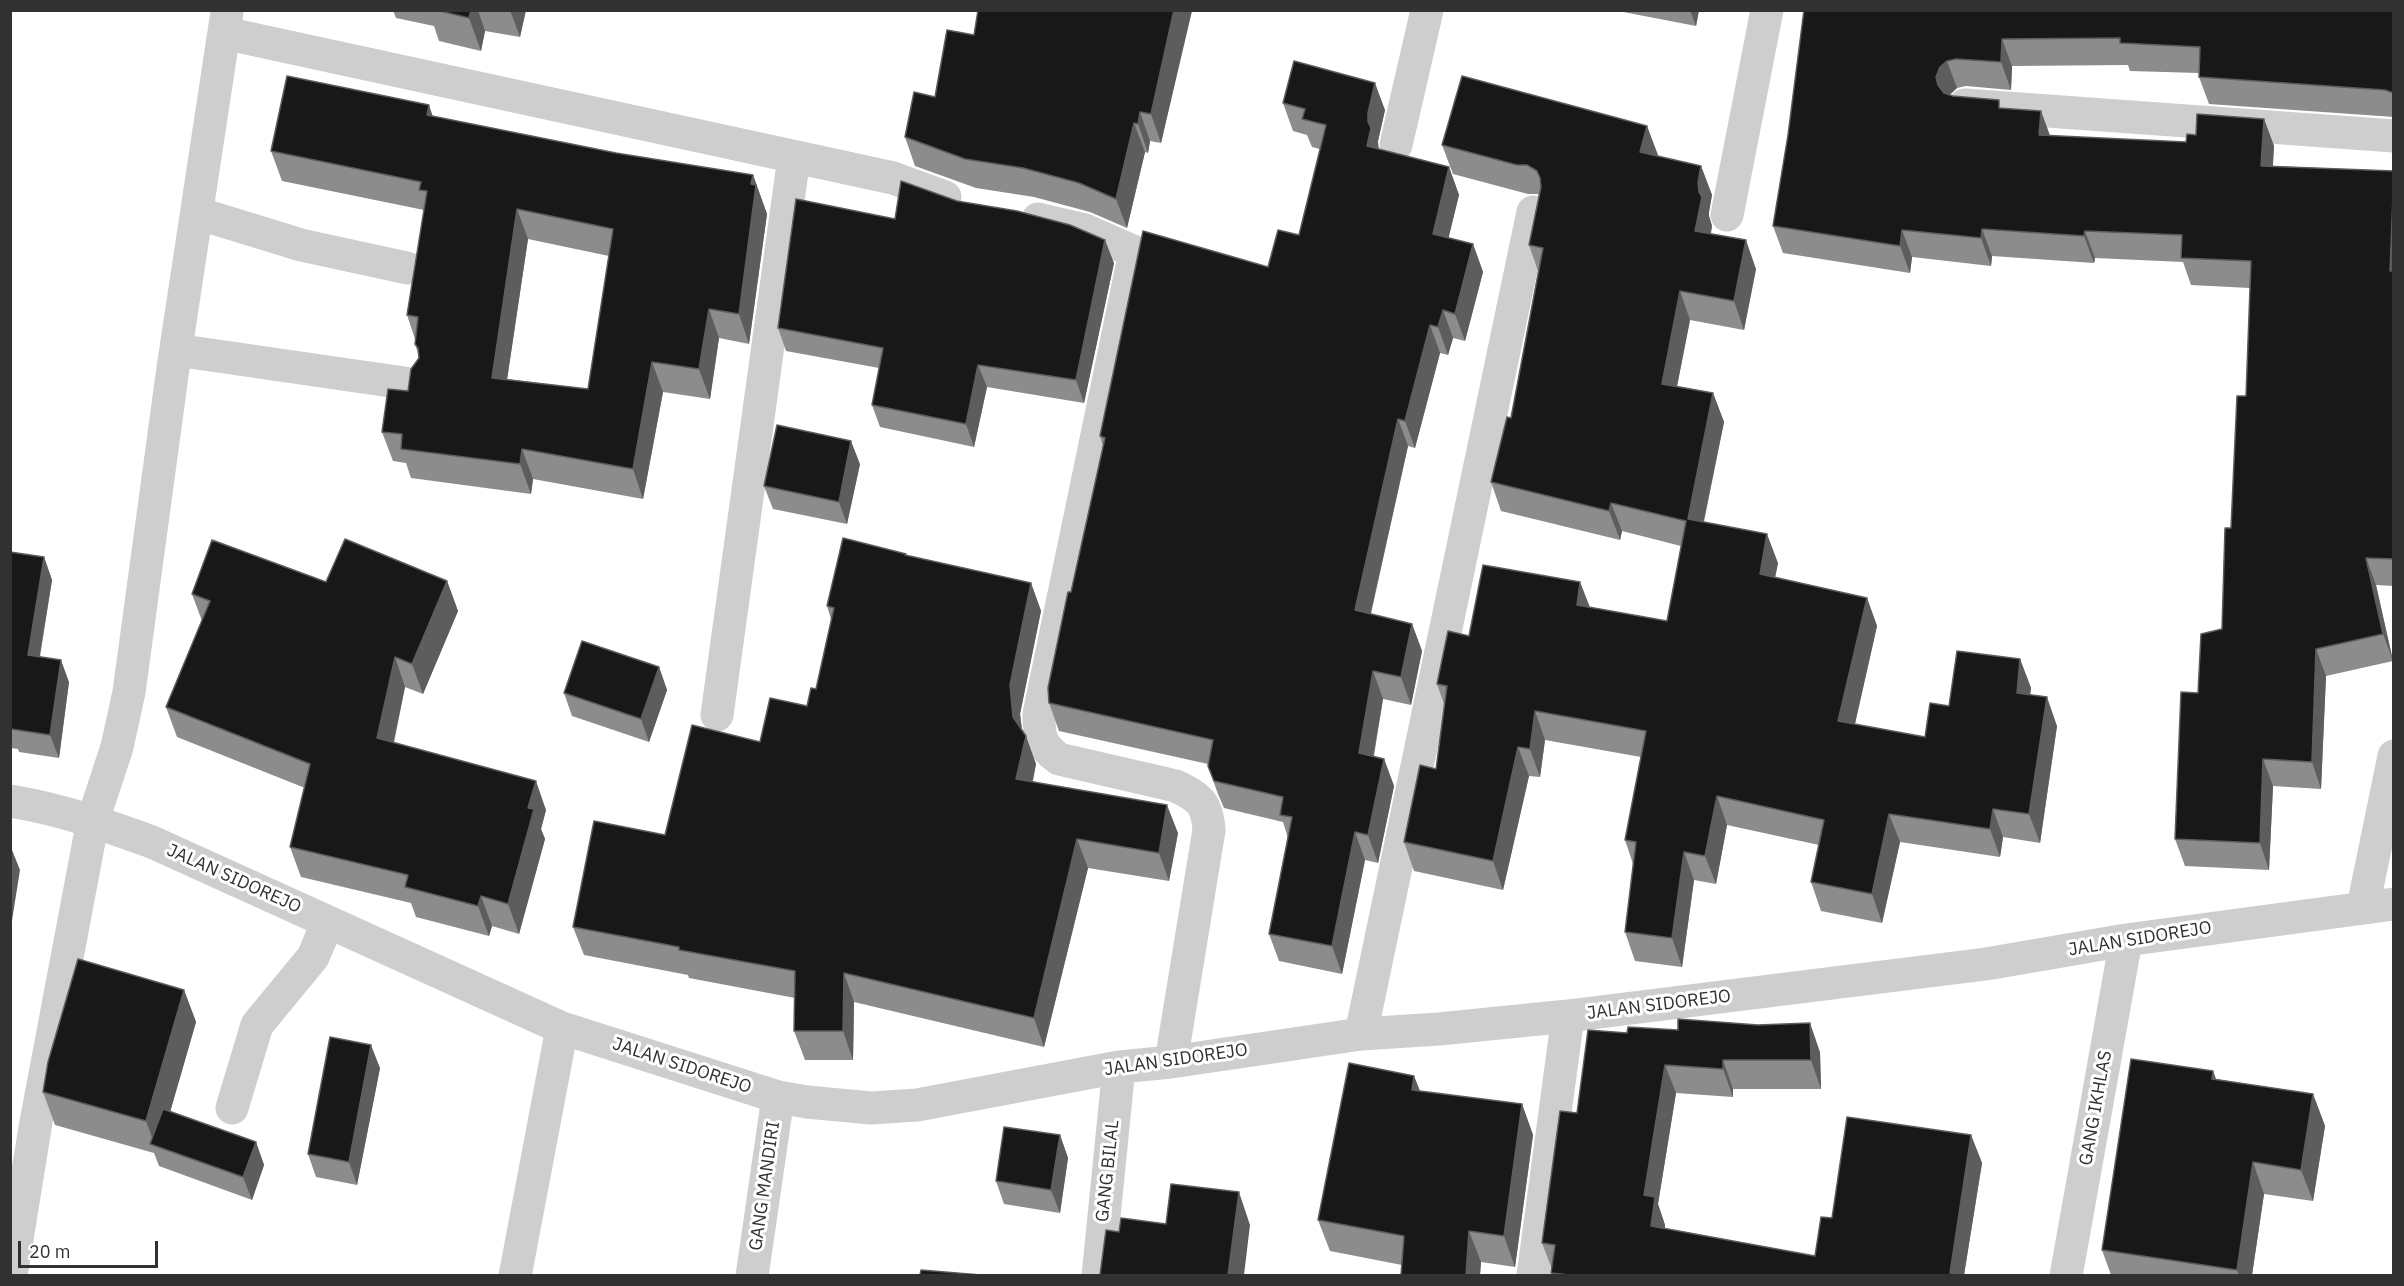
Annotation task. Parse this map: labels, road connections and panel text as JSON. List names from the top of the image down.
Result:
{
  "streets": {
    "street": [
      "JALAN SIDOREJO",
      "GANG IKHLAS",
      "GANG BILAL",
      "GANG MANDIRI"
    ]
  },
  "crossings": [
    ["JALAN SIDOREJO", "GANG IKHLAS"],
    ["JALAN SIDOREJO", "GANG BILAL"],
    ["JALAN SIDOREJO", "GANG MANDIRI"]
  ],
  "scale_bar": "20 m"
}
